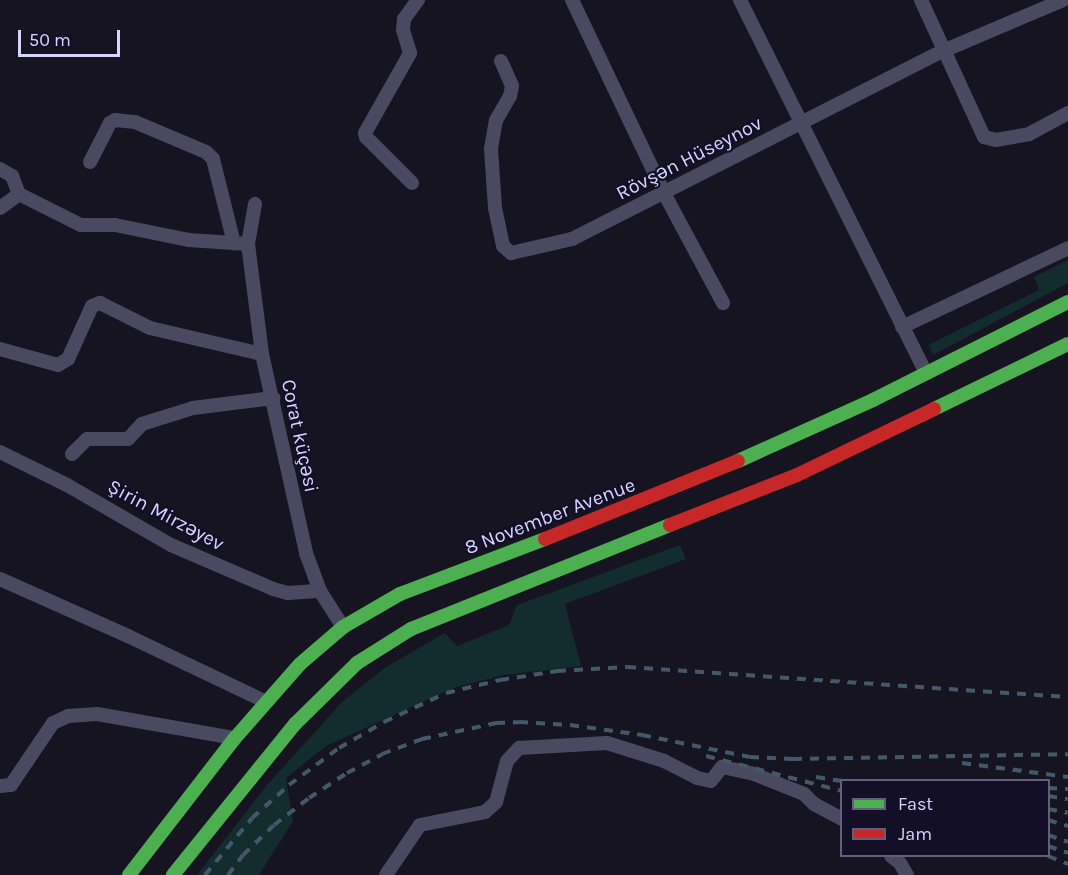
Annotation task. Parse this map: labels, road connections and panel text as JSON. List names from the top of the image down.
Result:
{
  "streets": {
    "highway": ["8 November Avenue"],
    "street": ["Rövşən Hüseynov", "Corat küçəsi", "Şirin Mirzəyev"]
  },
  "crossings": [
    ["Corat küçəsi", "Şirin Mirzəyev"],
    ["Corat küçəsi", "8 November Avenue"]
  ],
  "legend": ["Fast", "Jam"],
  "scale_bar": "50 m"
}
